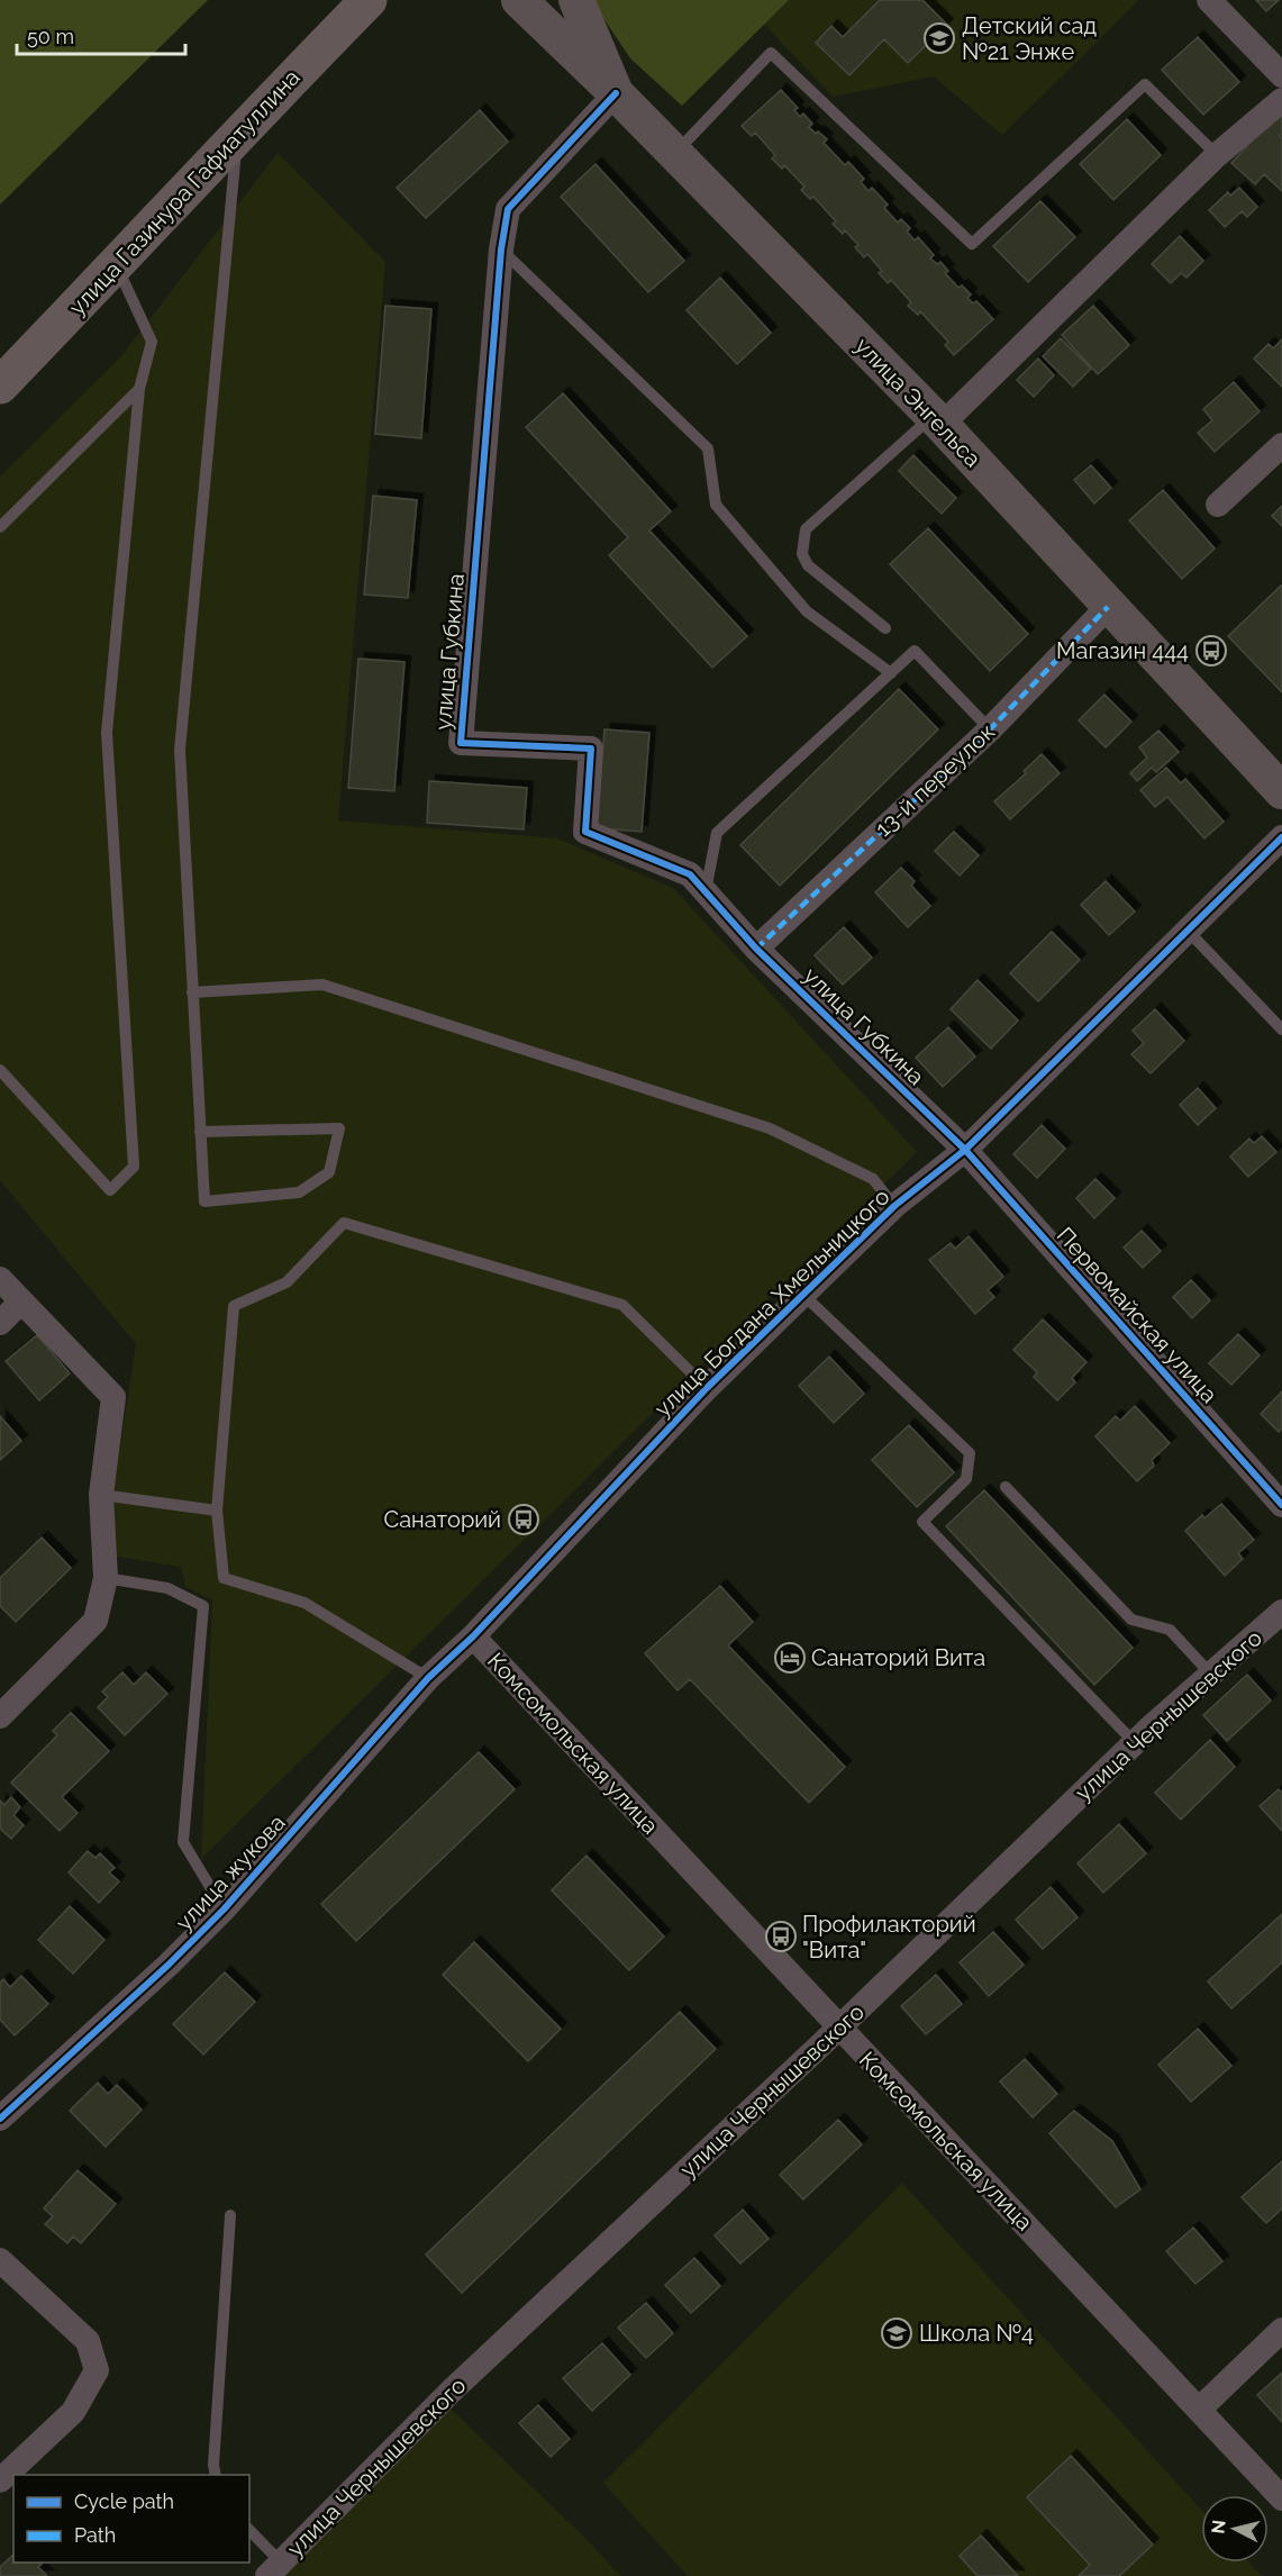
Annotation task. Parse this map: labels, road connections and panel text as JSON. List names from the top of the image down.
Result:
{
  "streets": {
    "main road": ["улица Газинура Гафиатуллина"],
    "street": [
      "улица Энгельса",
      "улица Губкина",
      "13-й переулок",
      "улица Богдана Хмельницкого",
      "Первомайская улица",
      "улица Чернышевского",
      "Комсомольская улица",
      "улица жукова"
    ]
  },
  "crossings": [
    ["улица Энгельса", "улица Губкина"],
    ["улица Энгельса", "13-й переулок"],
    ["улица Губкина", "13-й переулок"],
    ["улица Губкина", "улица Богдана Хмельницкого"],
    ["улица Губкина", "Первомайская улица"],
    ["улица Богдана Хмельницкого", "Первомайская улица"],
    ["улица Богдана Хмельницкого", "Комсомольская улица"],
    ["улица Богдана Хмельницкого", "улица жукова"],
    ["улица Чернышевского", "Комсомольская улица"],
    ["Комсомольская улица", "улица жукова"]
  ],
  "places": {
    "school or university": ["Детский сад №21 Энже", "Школа №4"],
    "bus stop": ["Магазин 444", "Санаторий", "Профилакторий \"Вита\""],
    "hotel": ["Санаторий Вита"]
  },
  "legend": ["Cycle path", "Path"],
  "scale_bar": "50 m",
  "north": "left"
}
